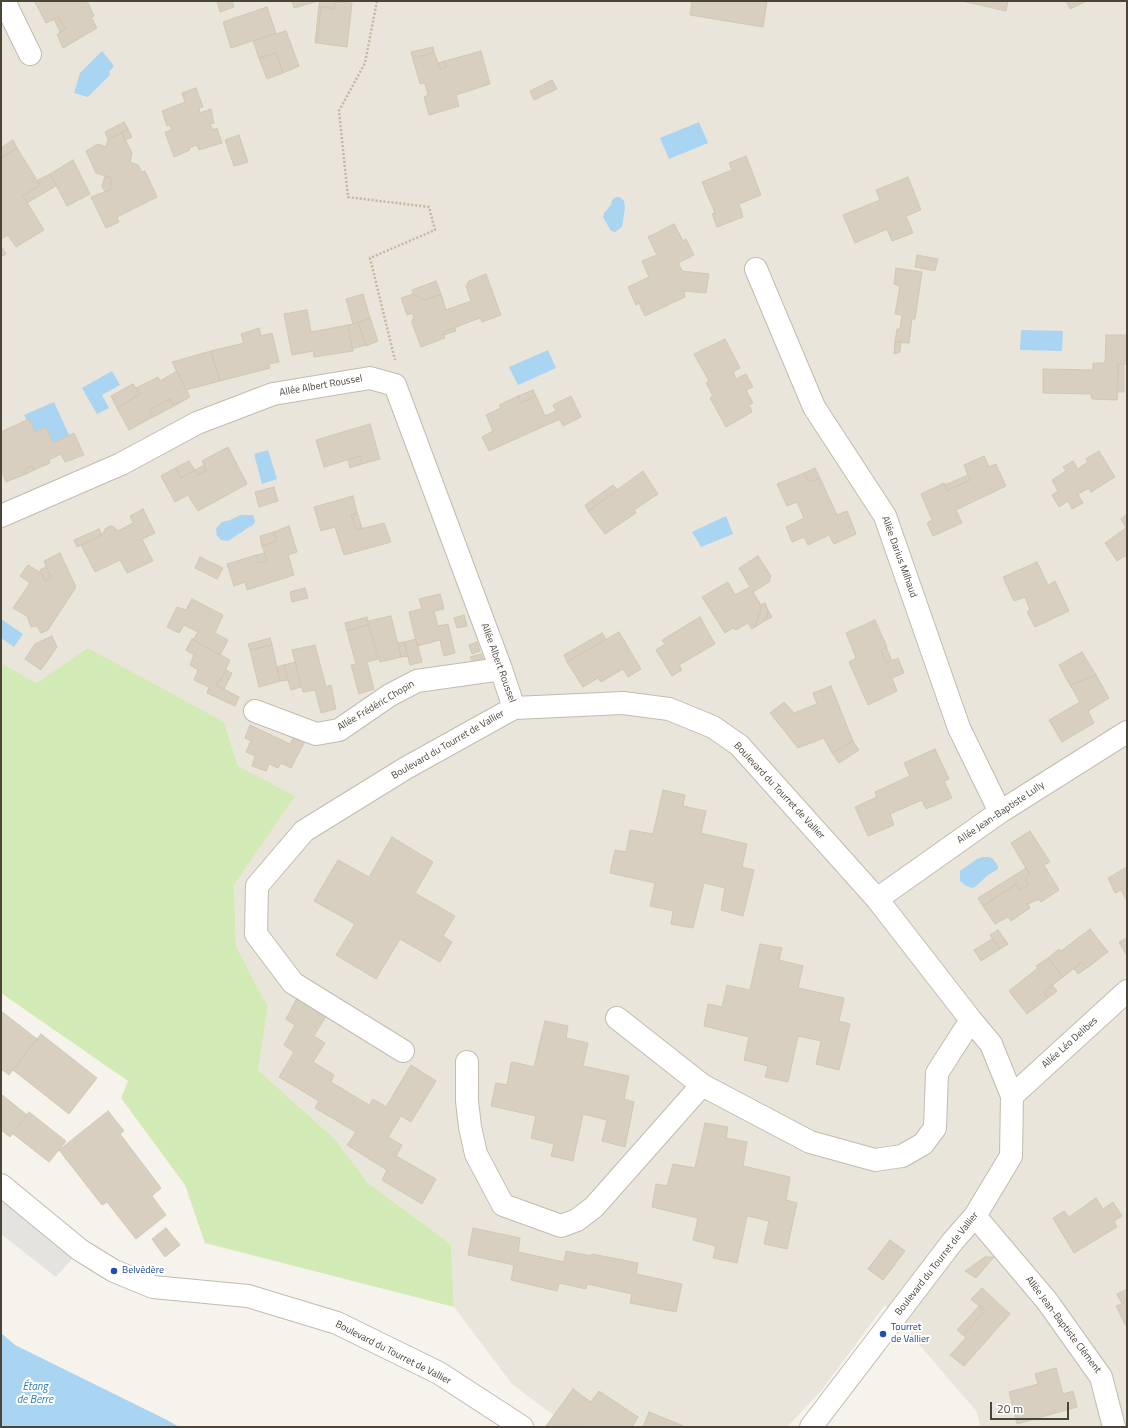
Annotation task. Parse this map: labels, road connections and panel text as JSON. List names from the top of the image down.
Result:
{
  "streets": {
    "street": [
      "Allée Albert Roussel",
      "Allée Darius Milhaud",
      "Allée Frédéric Chopin",
      "Boulevard du Tourret de Vallier",
      "Allée Jean-Baptiste Lully",
      "Allée Léo Delibes",
      "Allée Jean-Baptiste Clément"
    ]
  },
  "crossings": [
    ["Allée Albert Roussel", "Allée Frédéric Chopin"],
    ["Allée Albert Roussel", "Boulevard du Tourret de Vallier"],
    ["Allée Darius Milhaud", "Allée Jean-Baptiste Lully"],
    ["Boulevard du Tourret de Vallier", "Allée Jean-Baptiste Lully"],
    ["Boulevard du Tourret de Vallier", "Allée Léo Delibes"],
    ["Boulevard du Tourret de Vallier", "Allée Jean-Baptiste Clément"]
  ],
  "water": ["Étang de Berre"],
  "places": ["Belvédère", "Tourret de Vallier"],
  "scale_bar": "20 m"
}
